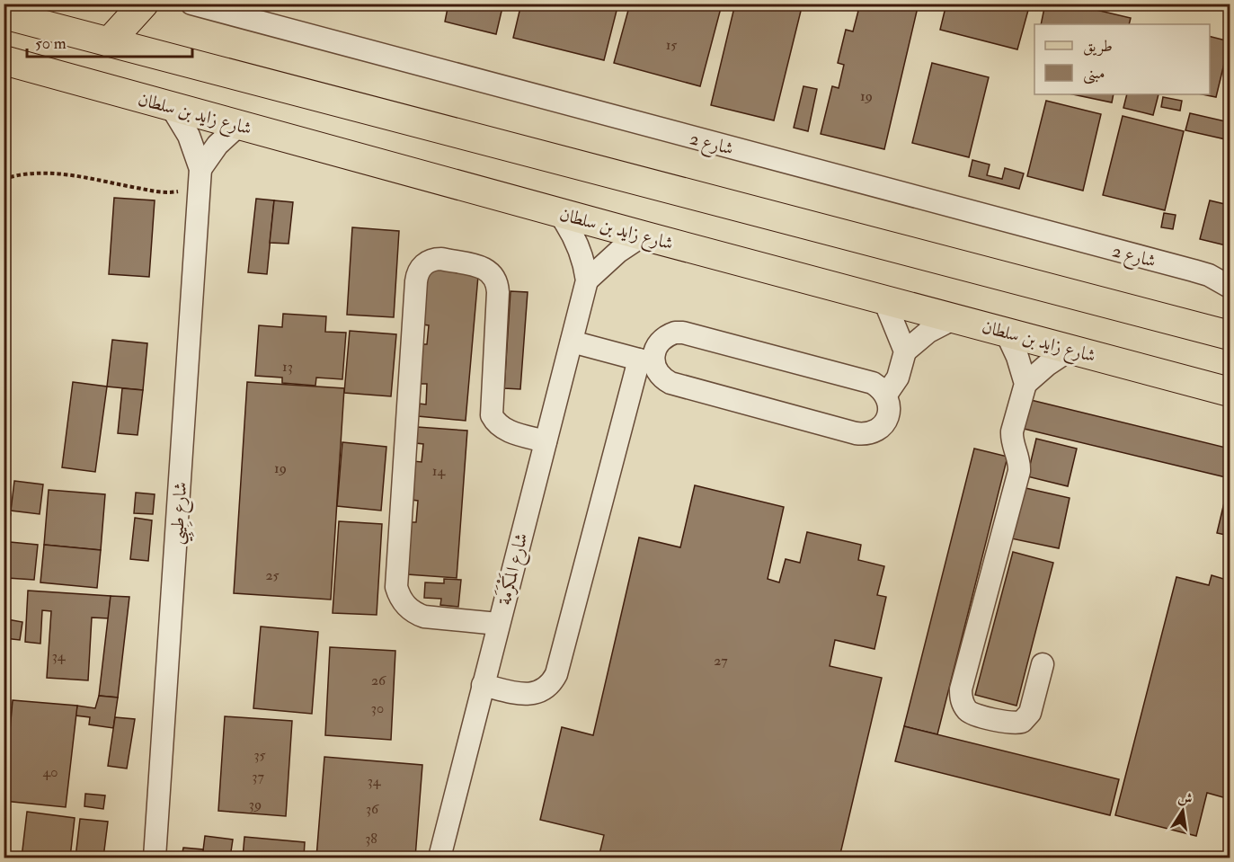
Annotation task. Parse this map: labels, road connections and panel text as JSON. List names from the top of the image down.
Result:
{
  "streets": {
    "main road": ["شارع زايد بن سلطان"],
    "street": ["شارع 2", "شارع طِيبِي", "شارع المَكْرَمَة"]
  },
  "crossings": [
    ["شارع زايد بن سلطان", "شارع طِيبِي"],
    ["شارع زايد بن سلطان", "شارع المَكْرَمَة"]
  ],
  "house_numbers": [
    "15",
    "19",
    "13",
    "19",
    "14",
    "25",
    "34",
    "27",
    "26",
    "30",
    "35",
    "40",
    "37",
    "34",
    "39",
    "36",
    "38"
  ],
  "legend": ["طريق", "مبنى"],
  "scale_bar": "50 m",
  "north": "top"
}
